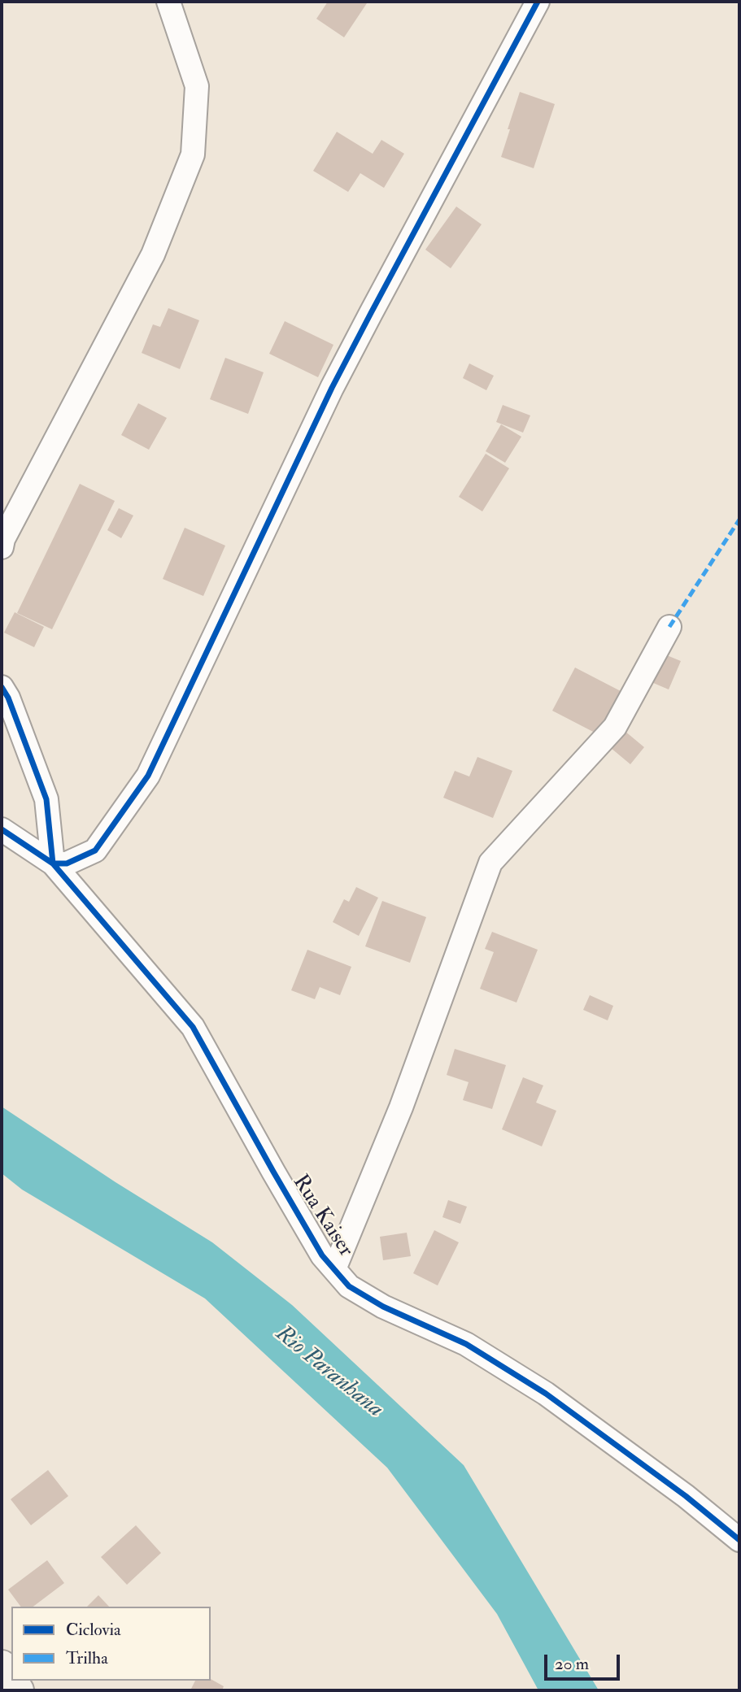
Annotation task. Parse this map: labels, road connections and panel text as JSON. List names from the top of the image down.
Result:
{
  "streets": {
    "street": ["Rua Kaiser"]
  },
  "water": ["Rio Paranhana"],
  "legend": ["Ciclovia", "Trilha"],
  "scale_bar": "20 m"
}
